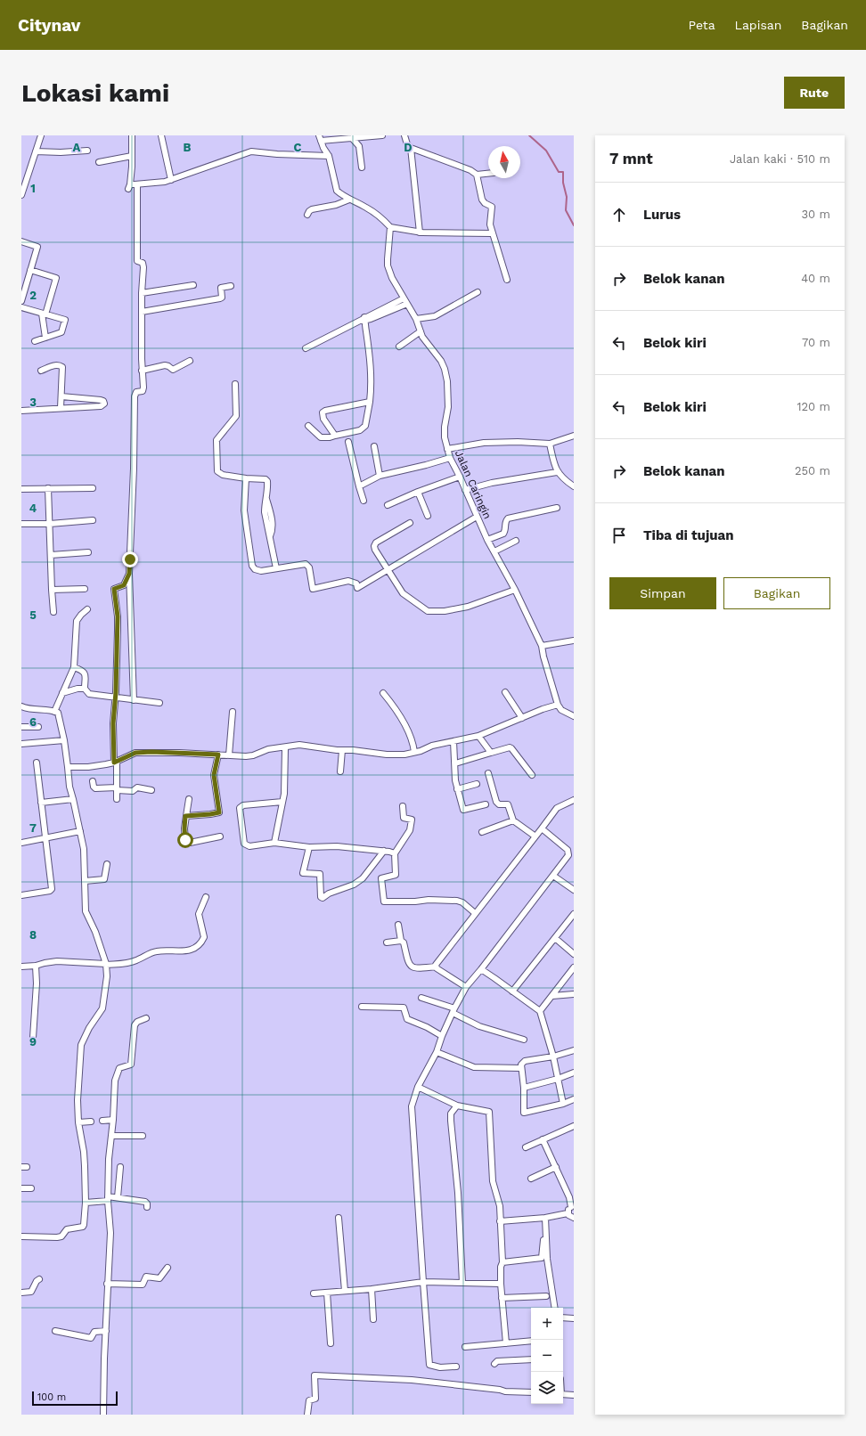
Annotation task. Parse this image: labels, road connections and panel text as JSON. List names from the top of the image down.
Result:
{
  "streets": {
    "street": ["Jalan Caringin"]
  },
  "scale_bar": "100 m",
  "north": "top",
  "page": {
    "header": "Citynav",
    "nav": ["Peta", "Lapisan", "Bagikan"],
    "buttons": [
      "Rute",
      ["Simpan", "Bagikan"]
    ],
    "title": "Lokasi kami",
    "heading": ["7 mnt", "Jalan kaki · 510 m"],
    "list": [
      ["Lurus", "30 m"],
      ["Belok kanan", "40 m"],
      ["Belok kiri", "70 m"],
      ["Belok kiri", "120 m"],
      ["Belok kanan", "250 m"],
      "Tiba di tujuan"
    ],
    "map_buttons": ["+", "−"],
    "scale": "100 m"
  },
  "grid": {
    "columns": [
      "A",
      "B",
      "C",
      "D"
    ],
    "rows": [
      "1",
      "2",
      "3",
      "4",
      "5",
      "6",
      "7",
      "8",
      "9"
    ]
  }
}
